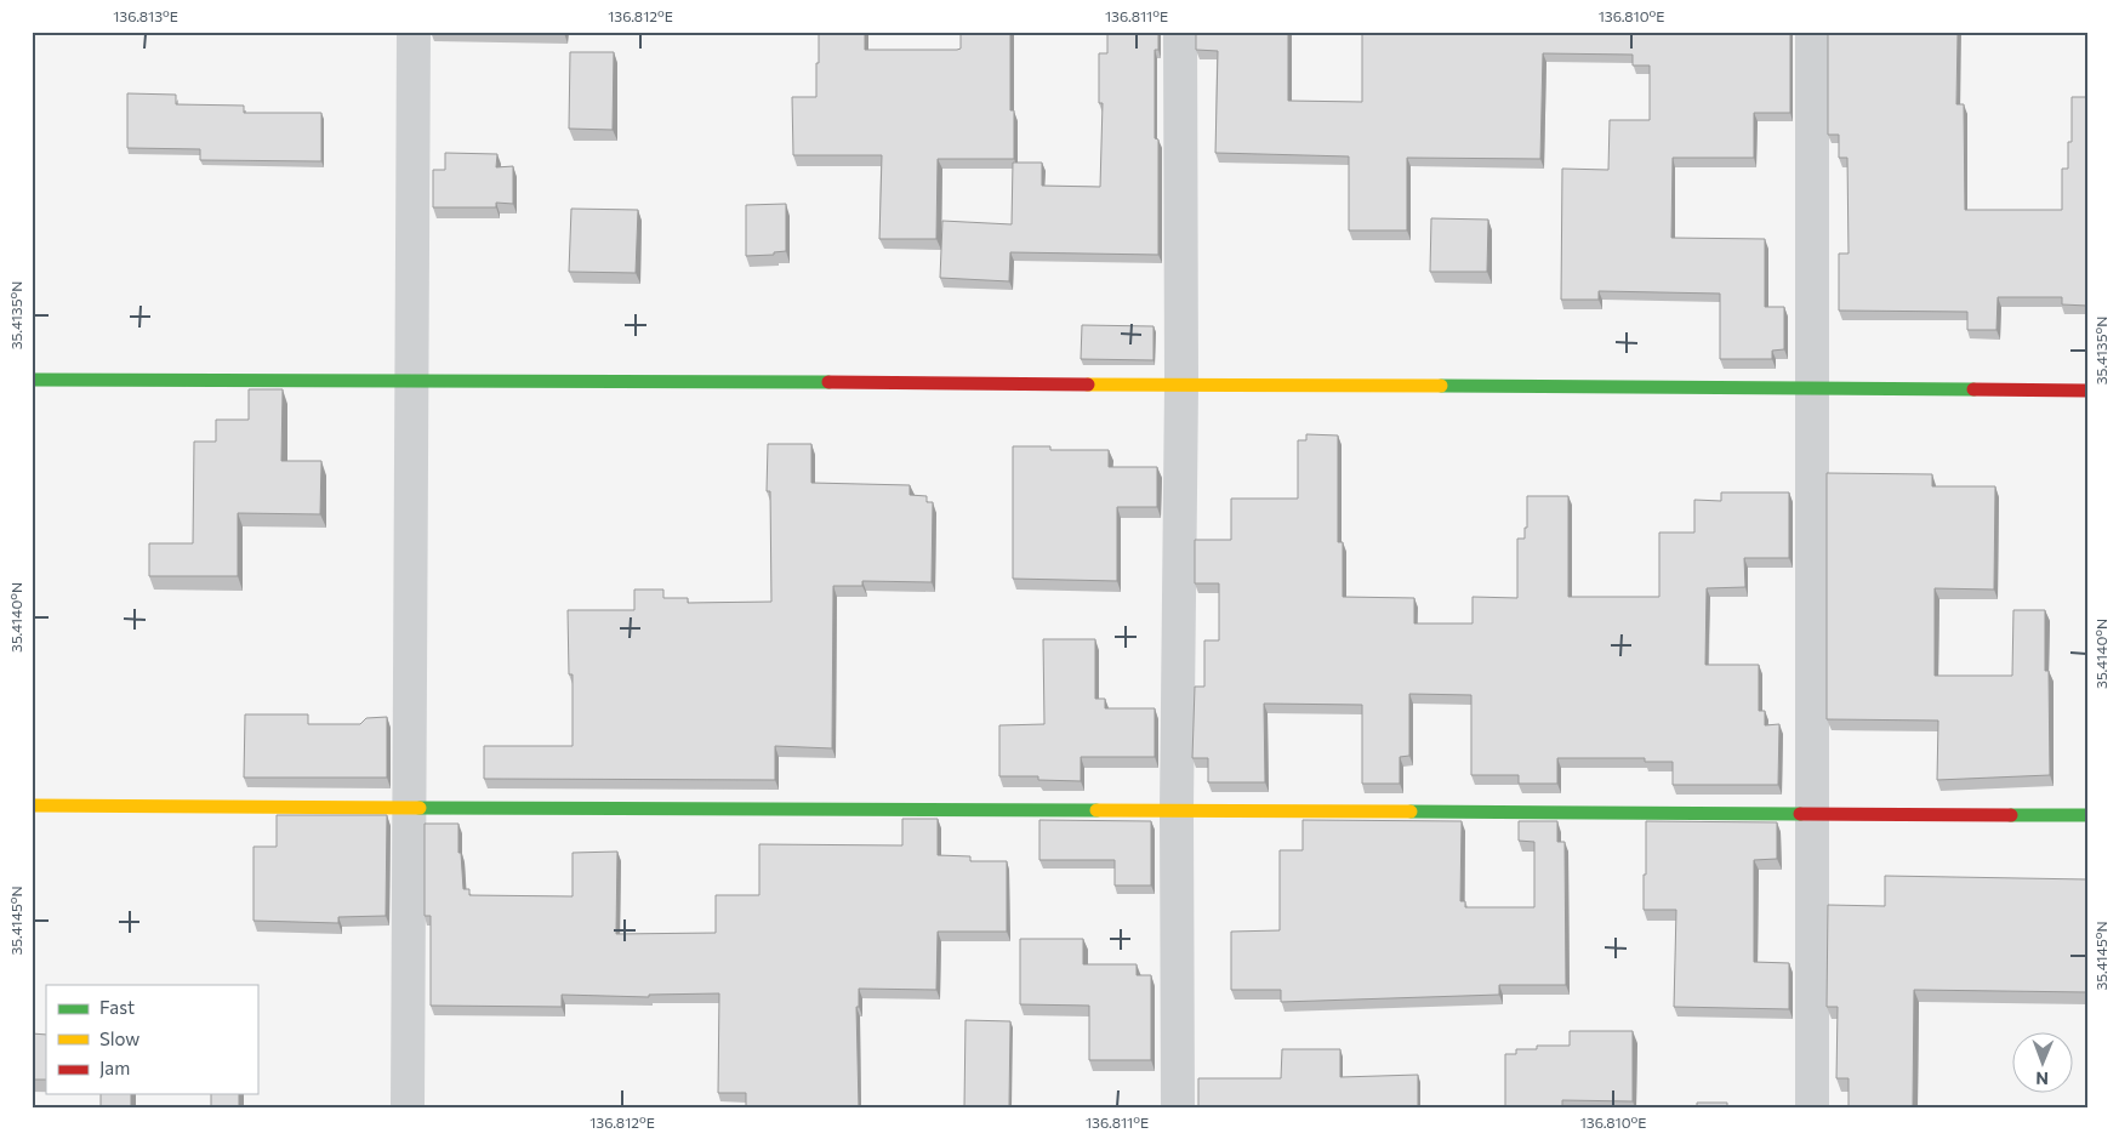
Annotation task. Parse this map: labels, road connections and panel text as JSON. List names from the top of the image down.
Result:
{
  "legend": ["Fast", "Slow", "Jam"],
  "north": "bottom",
  "coordinates": [
    "136.813°E",
    "136.812°E",
    "136.811°E",
    "136.810°E",
    "35.4135°N",
    "35.4140°N",
    "35.4145°N"
  ]
}
